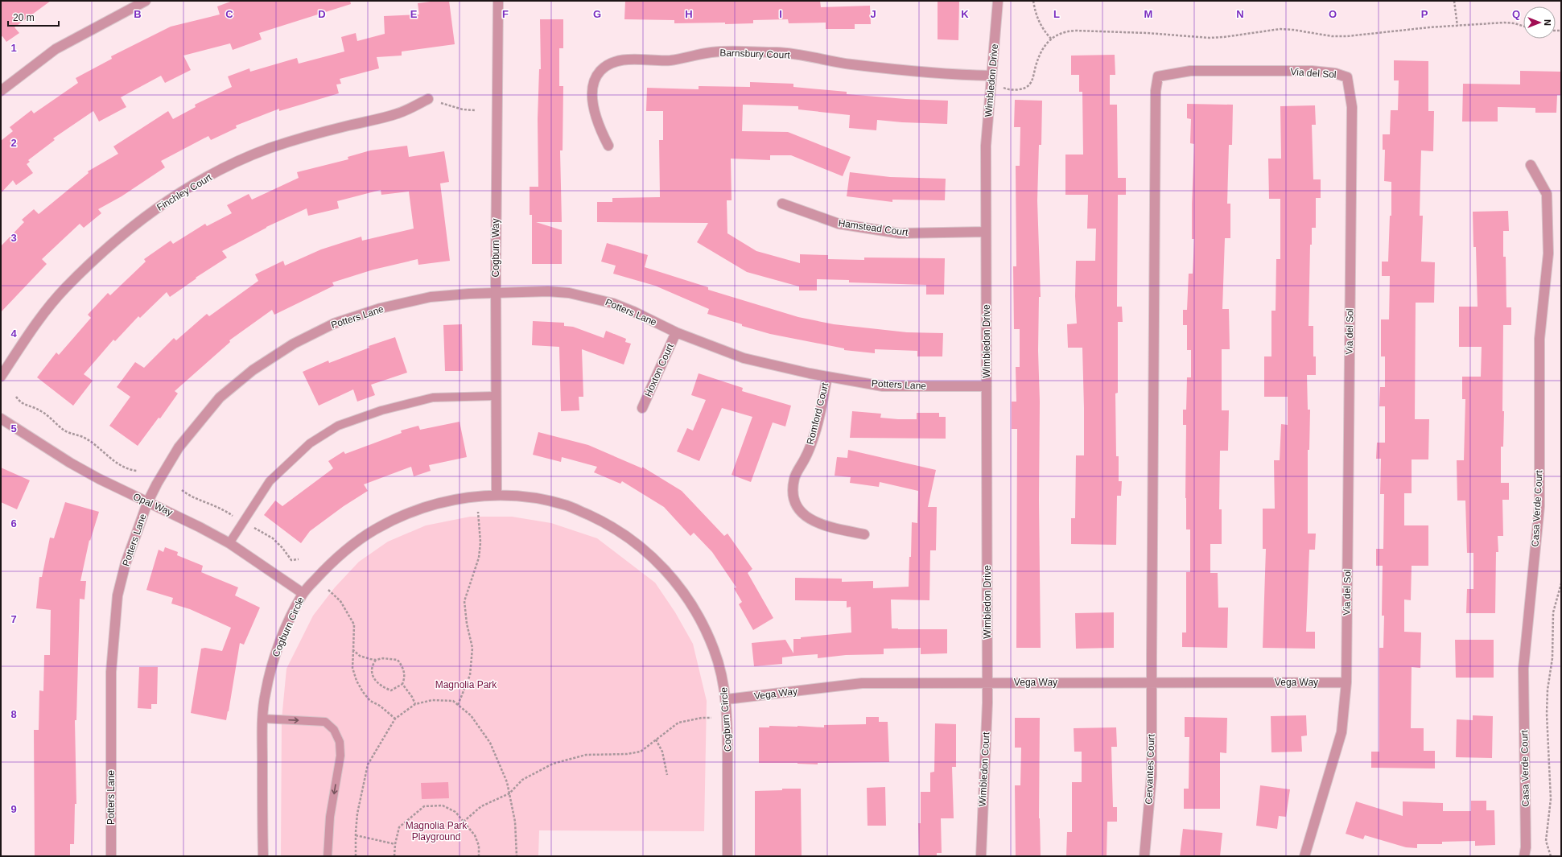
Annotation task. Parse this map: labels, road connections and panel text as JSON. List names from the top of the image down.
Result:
{
  "streets": {
    "street": [
      "Barnsbury Court",
      "Via del Sol",
      "Wimbledon Drive",
      "Finchley Court",
      "Hamstead Court",
      "Cogburn Way",
      "Potters Lane",
      "Hoxton Court",
      "Romford Court",
      "Opal Way",
      "Casa Verde Court",
      "Cogburn Circle",
      "Vega Way",
      "Wimbledon Court",
      "Cervantes Court"
    ]
  },
  "crossings": [
    ["Barnsbury Court", "Wimbledon Drive"],
    ["Via del Sol", "Vega Way"],
    ["Via del Sol", "Cervantes Court"],
    ["Wimbledon Drive", "Hamstead Court"],
    ["Wimbledon Drive", "Potters Lane"],
    ["Wimbledon Drive", "Vega Way"],
    ["Wimbledon Drive", "Wimbledon Court"],
    ["Cogburn Way", "Potters Lane"],
    ["Cogburn Way", "Cogburn Circle"],
    ["Potters Lane", "Hoxton Court"],
    ["Potters Lane", "Romford Court"],
    ["Potters Lane", "Opal Way"],
    ["Opal Way", "Cogburn Circle"],
    ["Cogburn Circle", "Vega Way"],
    ["Vega Way", "Wimbledon Court"],
    ["Vega Way", "Cervantes Court"]
  ],
  "parks": ["Magnolia Park", "Magnolia Park Playground"],
  "scale_bar": "20 m",
  "north": "right",
  "grid": {
    "columns": [
      "B",
      "C",
      "D",
      "E",
      "F",
      "G",
      "H",
      "I",
      "J",
      "K",
      "L",
      "M",
      "N",
      "O",
      "P",
      "Q"
    ],
    "rows": [
      "1",
      "2",
      "3",
      "4",
      "5",
      "6",
      "7",
      "8",
      "9"
    ]
  }
}
